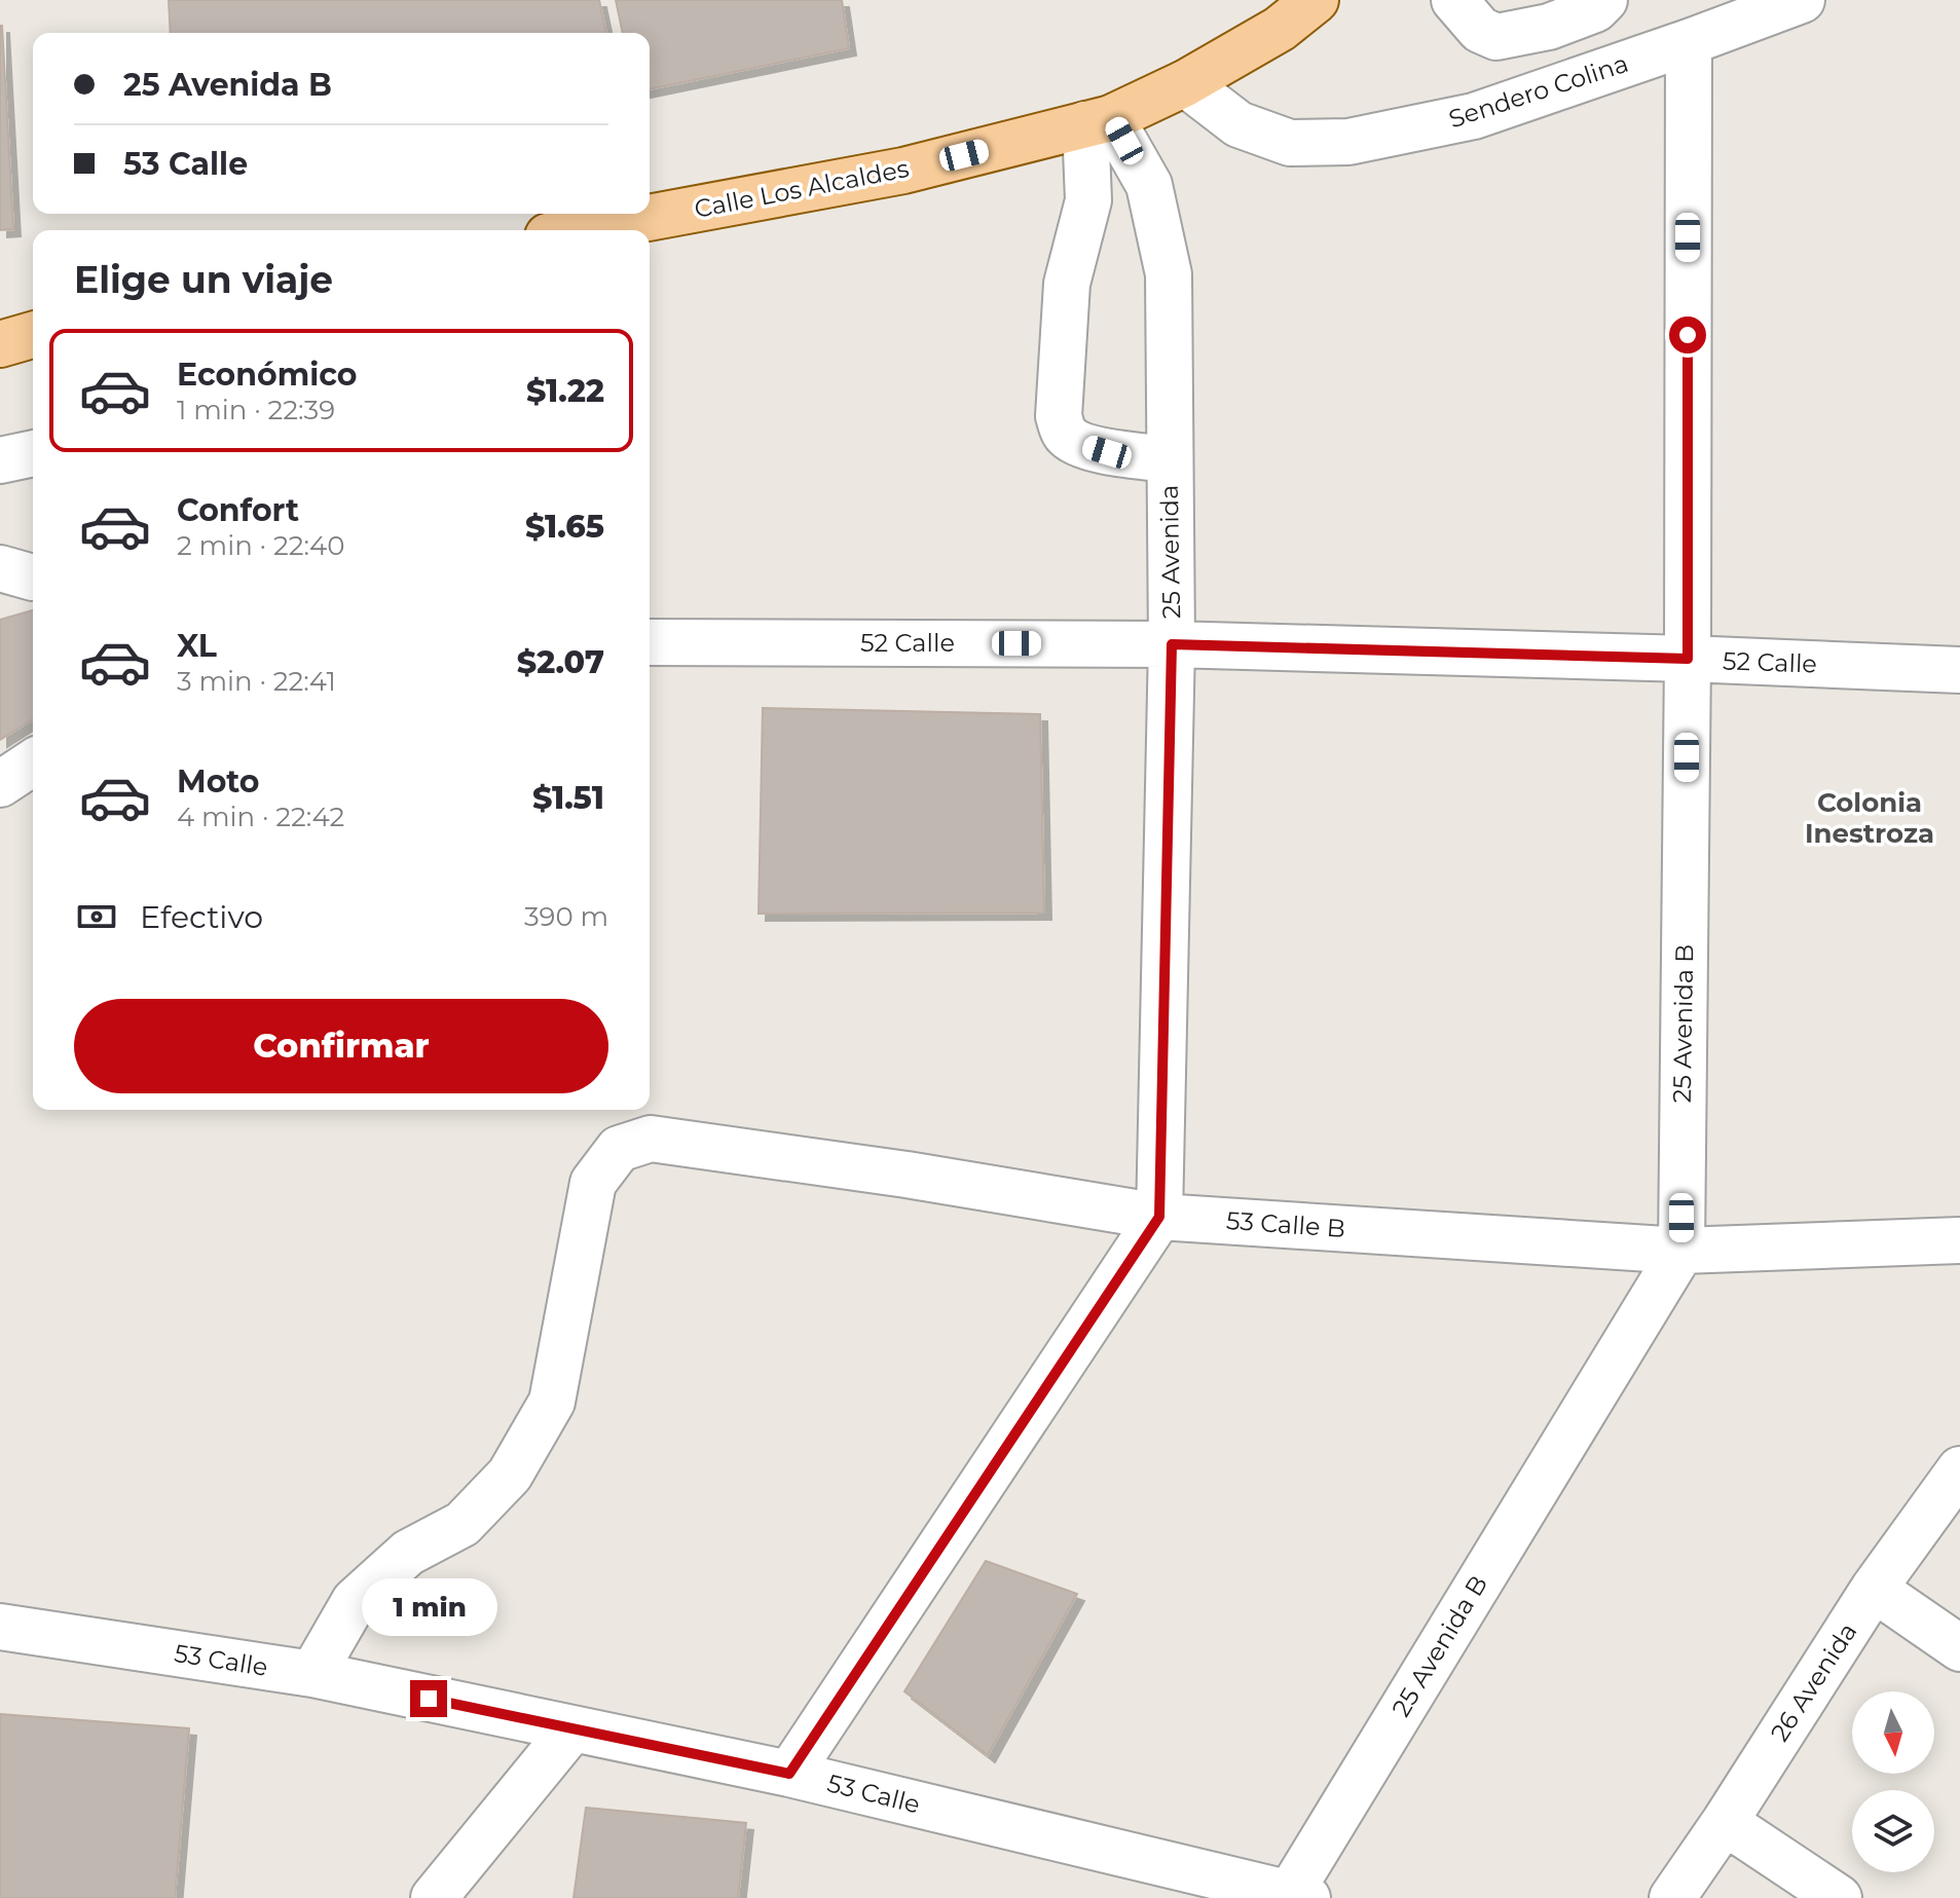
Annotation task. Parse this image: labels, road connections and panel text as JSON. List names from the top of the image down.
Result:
{
  "streets": {
    "main road": ["Calle Los Alcaldes"],
    "street": [
      "Sendero Colina",
      "25 Avenida",
      "52 Calle",
      "25 Avenida B",
      "53 Calle B",
      "53 Calle",
      "26 Avenida"
    ]
  },
  "crossings": [
    ["Sendero Colina", "Calle Los Alcaldes"],
    ["Sendero Colina", "25 Avenida B"],
    ["Calle Los Alcaldes", "25 Avenida"],
    ["25 Avenida", "52 Calle"],
    ["25 Avenida", "53 Calle B"],
    ["52 Calle", "25 Avenida B"],
    ["25 Avenida B", "53 Calle B"],
    ["25 Avenida B", "53 Calle"],
    ["53 Calle B", "53 Calle"]
  ],
  "districts": ["Colonia Inestroza"],
  "north": "bottom",
  "page": {
    "banner": ["25 Avenida B", "53 Calle"],
    "heading": "Elige un viaje",
    "list": [
      {
        "name": "Económico",
        "note": "1 min · 22:39",
        "value": "$1.22"
      },
      {
        "name": "Confort",
        "note": "2 min · 22:40",
        "value": "$1.65"
      },
      {
        "name": "XL",
        "note": "3 min · 22:41",
        "value": "$2.07"
      },
      {
        "name": "Moto",
        "note": "4 min · 22:42",
        "value": "$1.51"
      }
    ],
    "pay": ["Efectivo", "390 m"],
    "buttons": "Confirmar",
    "bubble": "1 min"
  }
}
